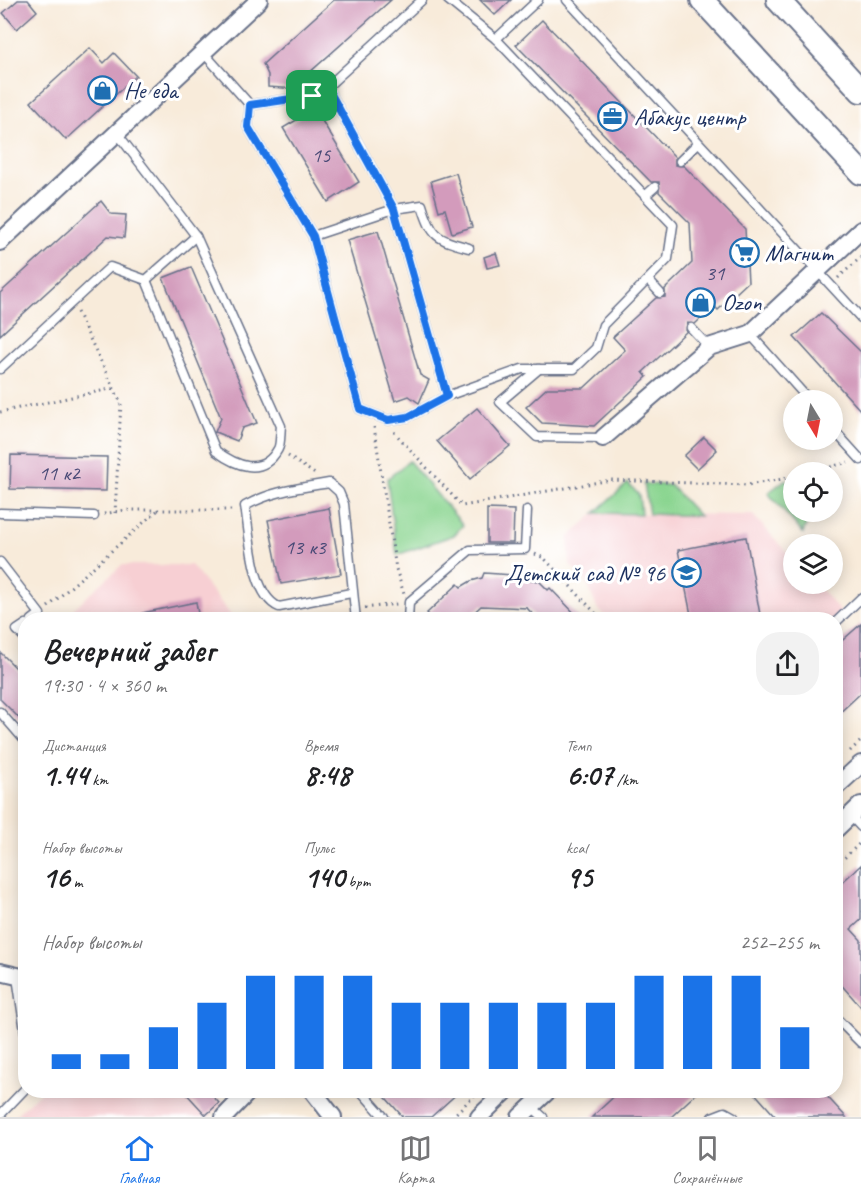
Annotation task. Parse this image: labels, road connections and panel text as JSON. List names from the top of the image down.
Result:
{
  "places": {
    "shop": ["Не еда", "Ozon"],
    "office": ["Абакус центр"],
    "supermarket": ["Магнит"],
    "school or university": ["Детский сад № 96"]
  },
  "house_numbers": [
    "15",
    "31",
    "11 к2",
    "13 к3"
  ],
  "north": "bottom",
  "page": {
    "heading": ["Вечерний забег", "19:30 · 4 × 360 m"],
    "stats": [
      ["Дистанция", "1.44 km"],
      ["Время", "8:48"],
      ["Темп", "6:07 /km"],
      ["Набор высоты", "16 m"],
      ["Пульс", "140 bpm"],
      ["kcal", "95"]
    ],
    "chart": ["Набор высоты", "252–255 m"],
    "tabs": ["Главная", "Карта", "Сохранённые"]
  }
}
